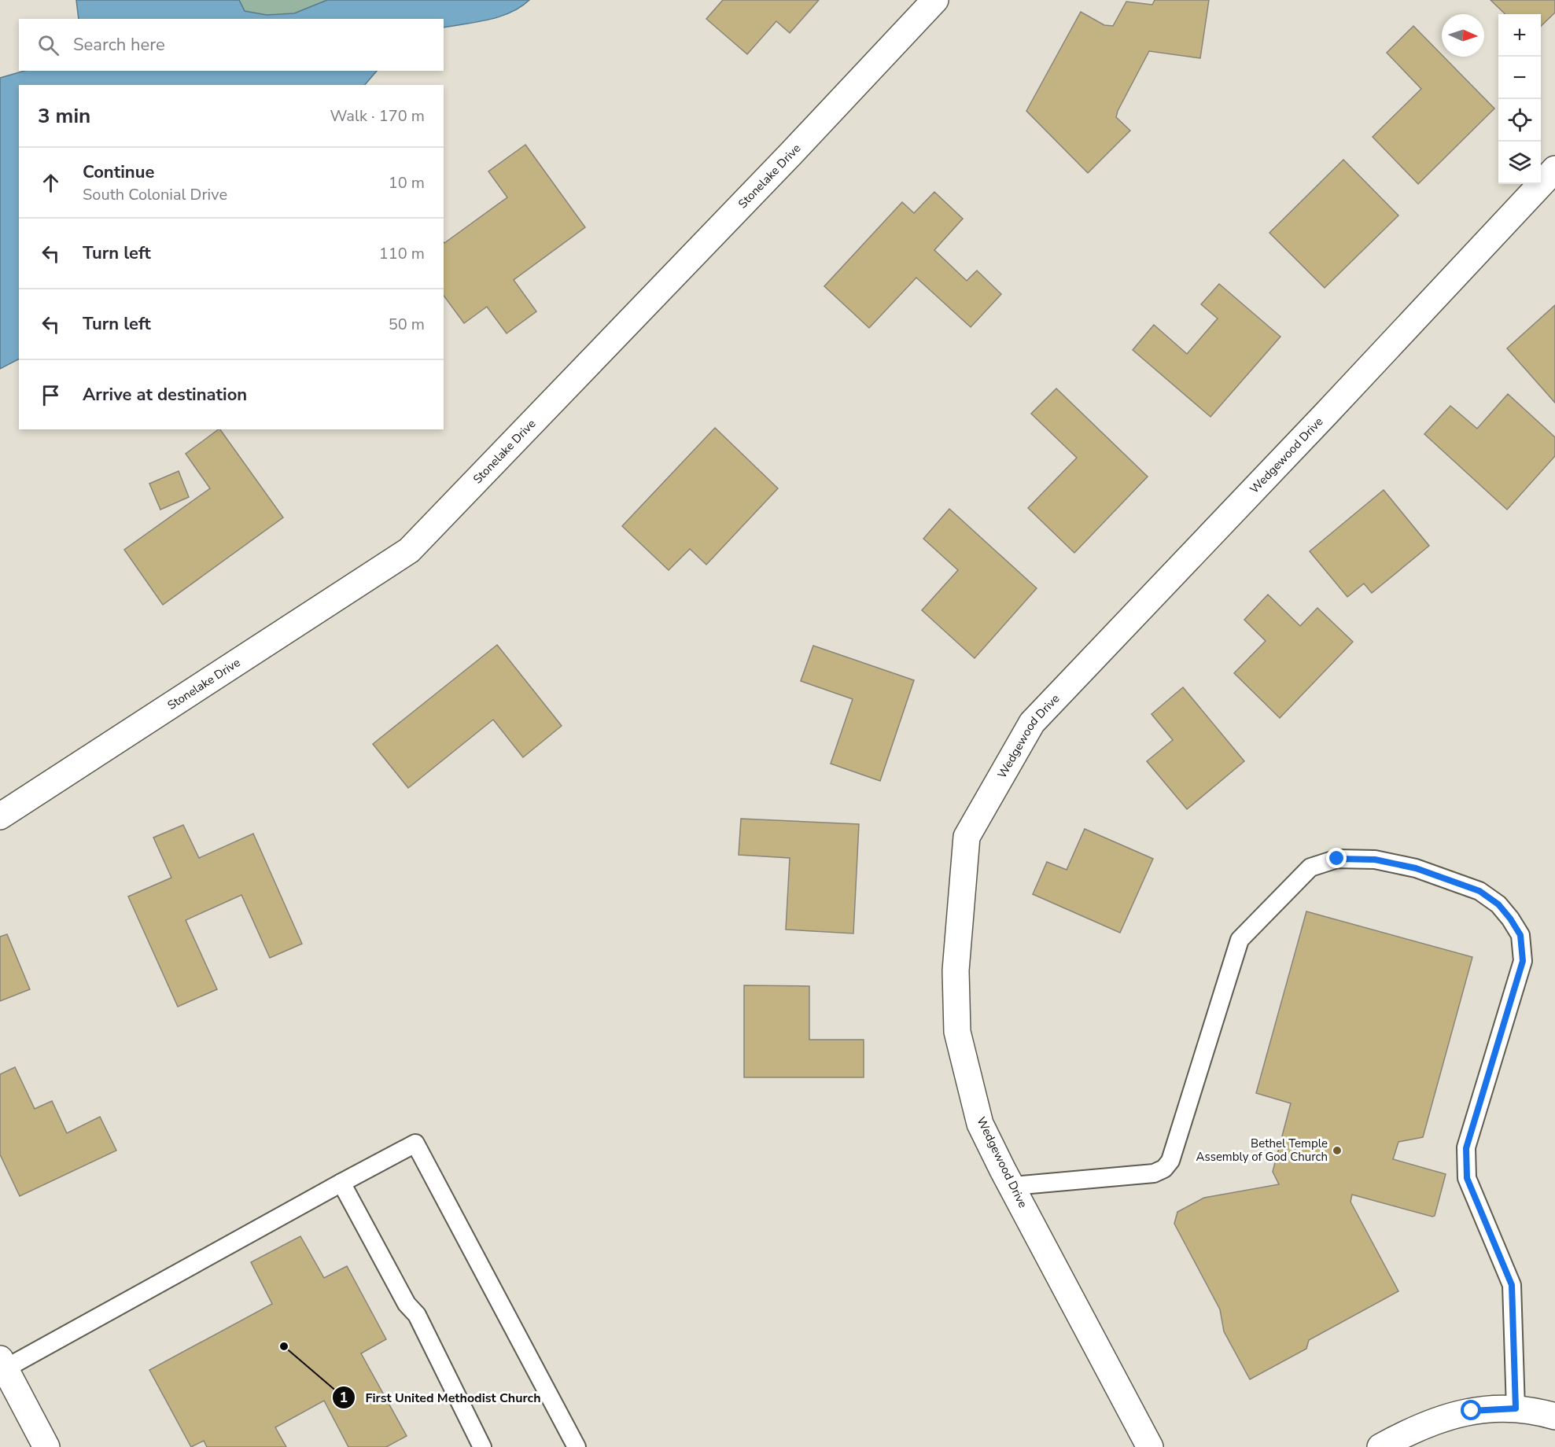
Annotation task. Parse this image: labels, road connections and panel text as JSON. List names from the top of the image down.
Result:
{
  "streets": {
    "street": ["Stonelake Drive", "Wedgewood Drive"]
  },
  "places": ["Bethel Temple Assembly of God Church", "First United Methodist Church"],
  "north": "right",
  "page": {
    "map_buttons": ["+", "−"],
    "search": "Search here",
    "heading": ["3 min", "Walk · 170 m"],
    "list": [
      ["Continue", "South Colonial Drive", "10 m"],
      ["Turn left", "110 m"],
      ["Turn left", "50 m"],
      "Arrive at destination"
    ]
  }
}
